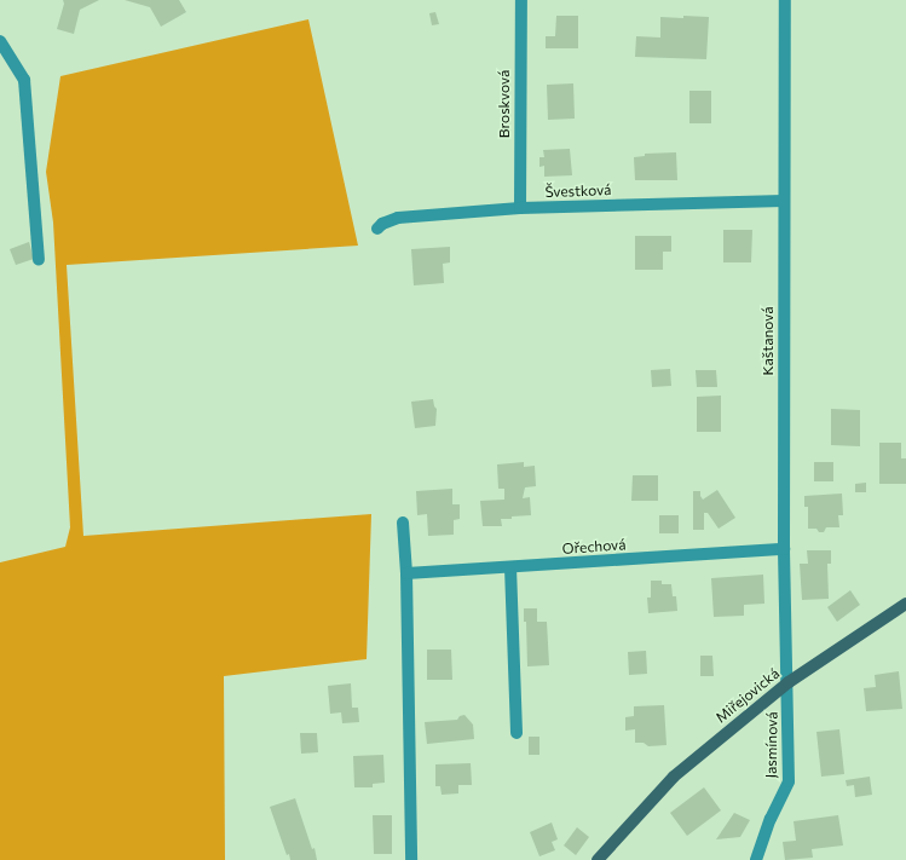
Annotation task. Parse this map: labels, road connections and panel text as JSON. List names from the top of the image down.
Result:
{
  "streets": {
    "street": [
      "Broskvová",
      "Švestková",
      "Kaštanová",
      "Ořechová",
      "Miřejovická",
      "Jasmínová"
    ]
  },
  "crossings": [
    ["Broskvová", "Švestková"],
    ["Švestková", "Kaštanová"],
    ["Kaštanová", "Ořechová"],
    ["Kaštanová", "Miřejovická"],
    ["Kaštanová", "Jasmínová"],
    ["Miřejovická", "Jasmínová"]
  ]
}
